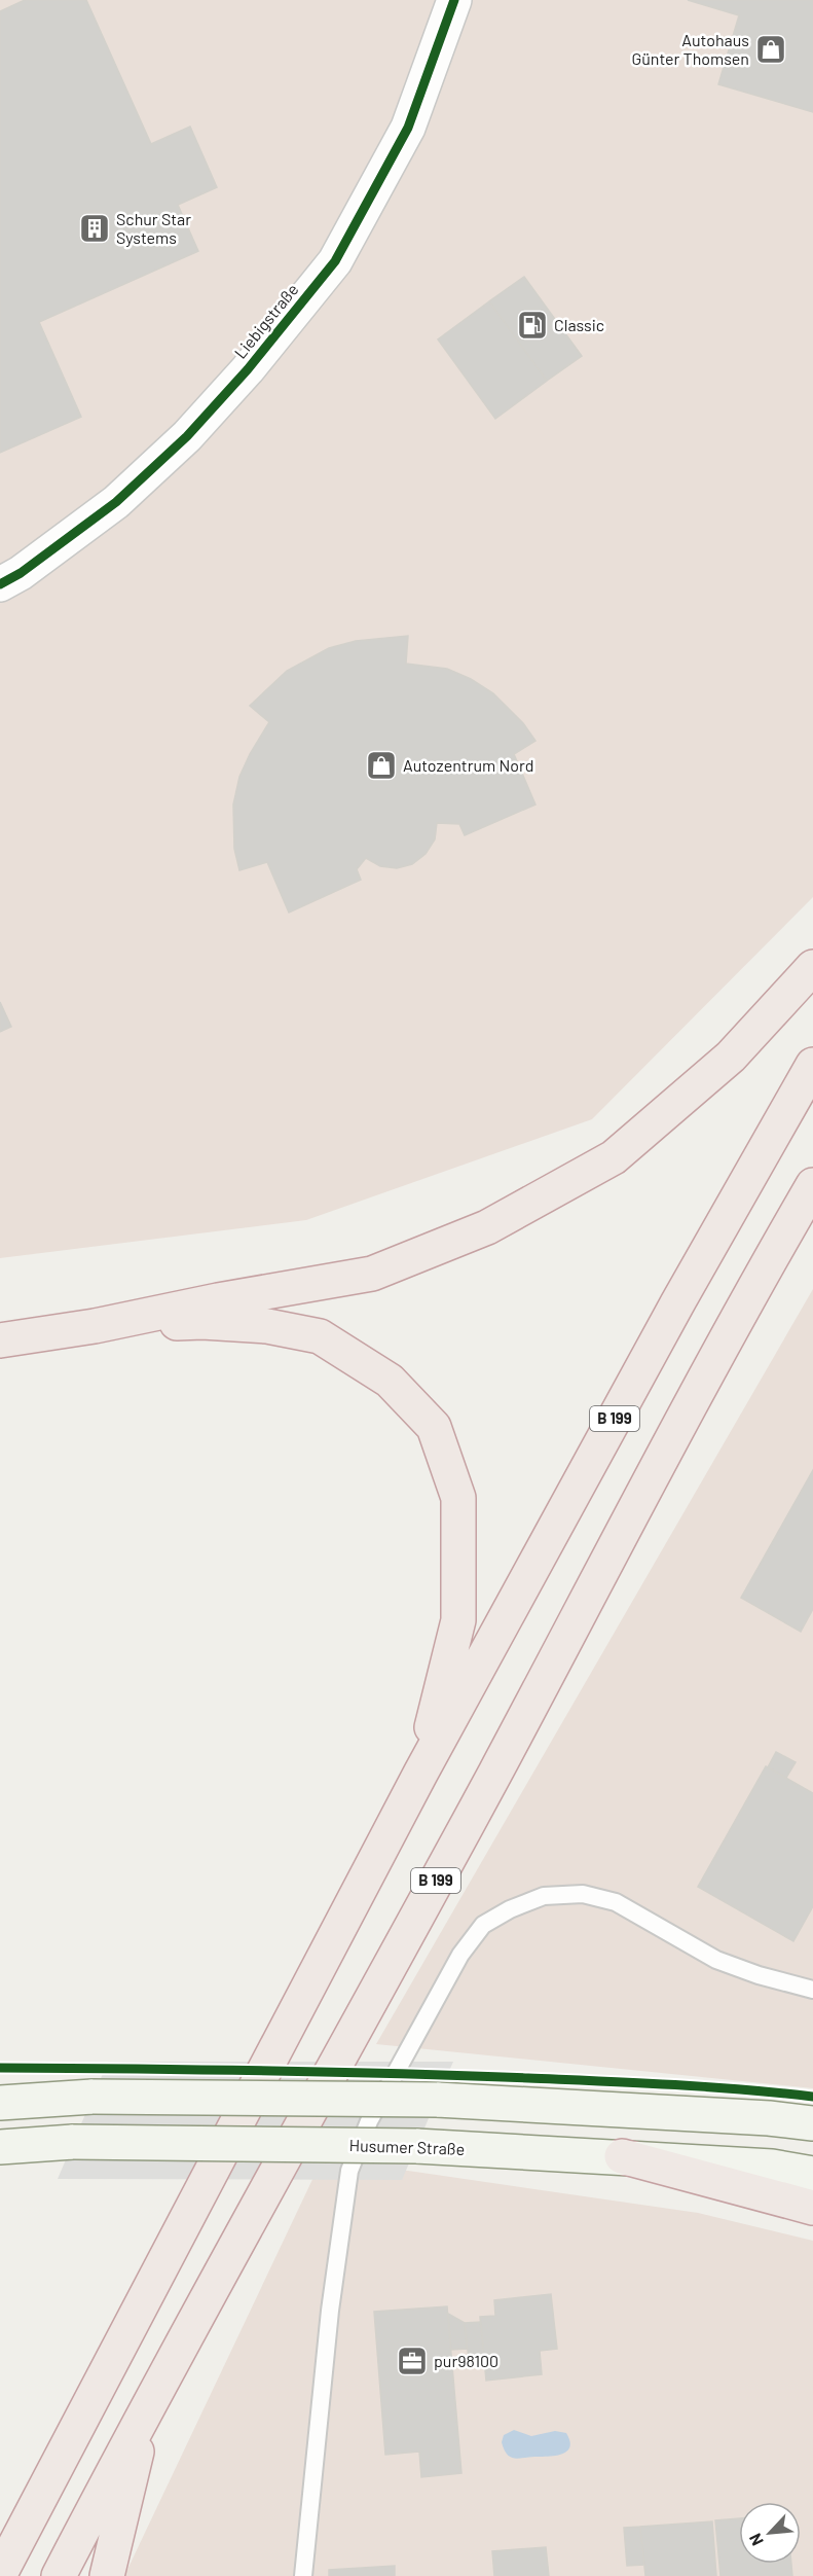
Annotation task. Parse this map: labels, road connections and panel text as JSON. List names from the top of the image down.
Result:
{
  "streets": {
    "highway": ["B 199"],
    "main road": ["Husumer Straße"],
    "street": ["Liebigstraße"]
  },
  "places": {
    "shop": ["Autohaus Günter Thomsen", "Autozentrum Nord"],
    "building": ["Schur Star Systems"],
    "fuel station": ["Classic"],
    "office": ["pur98100"]
  },
  "north": "bottom left"
}
